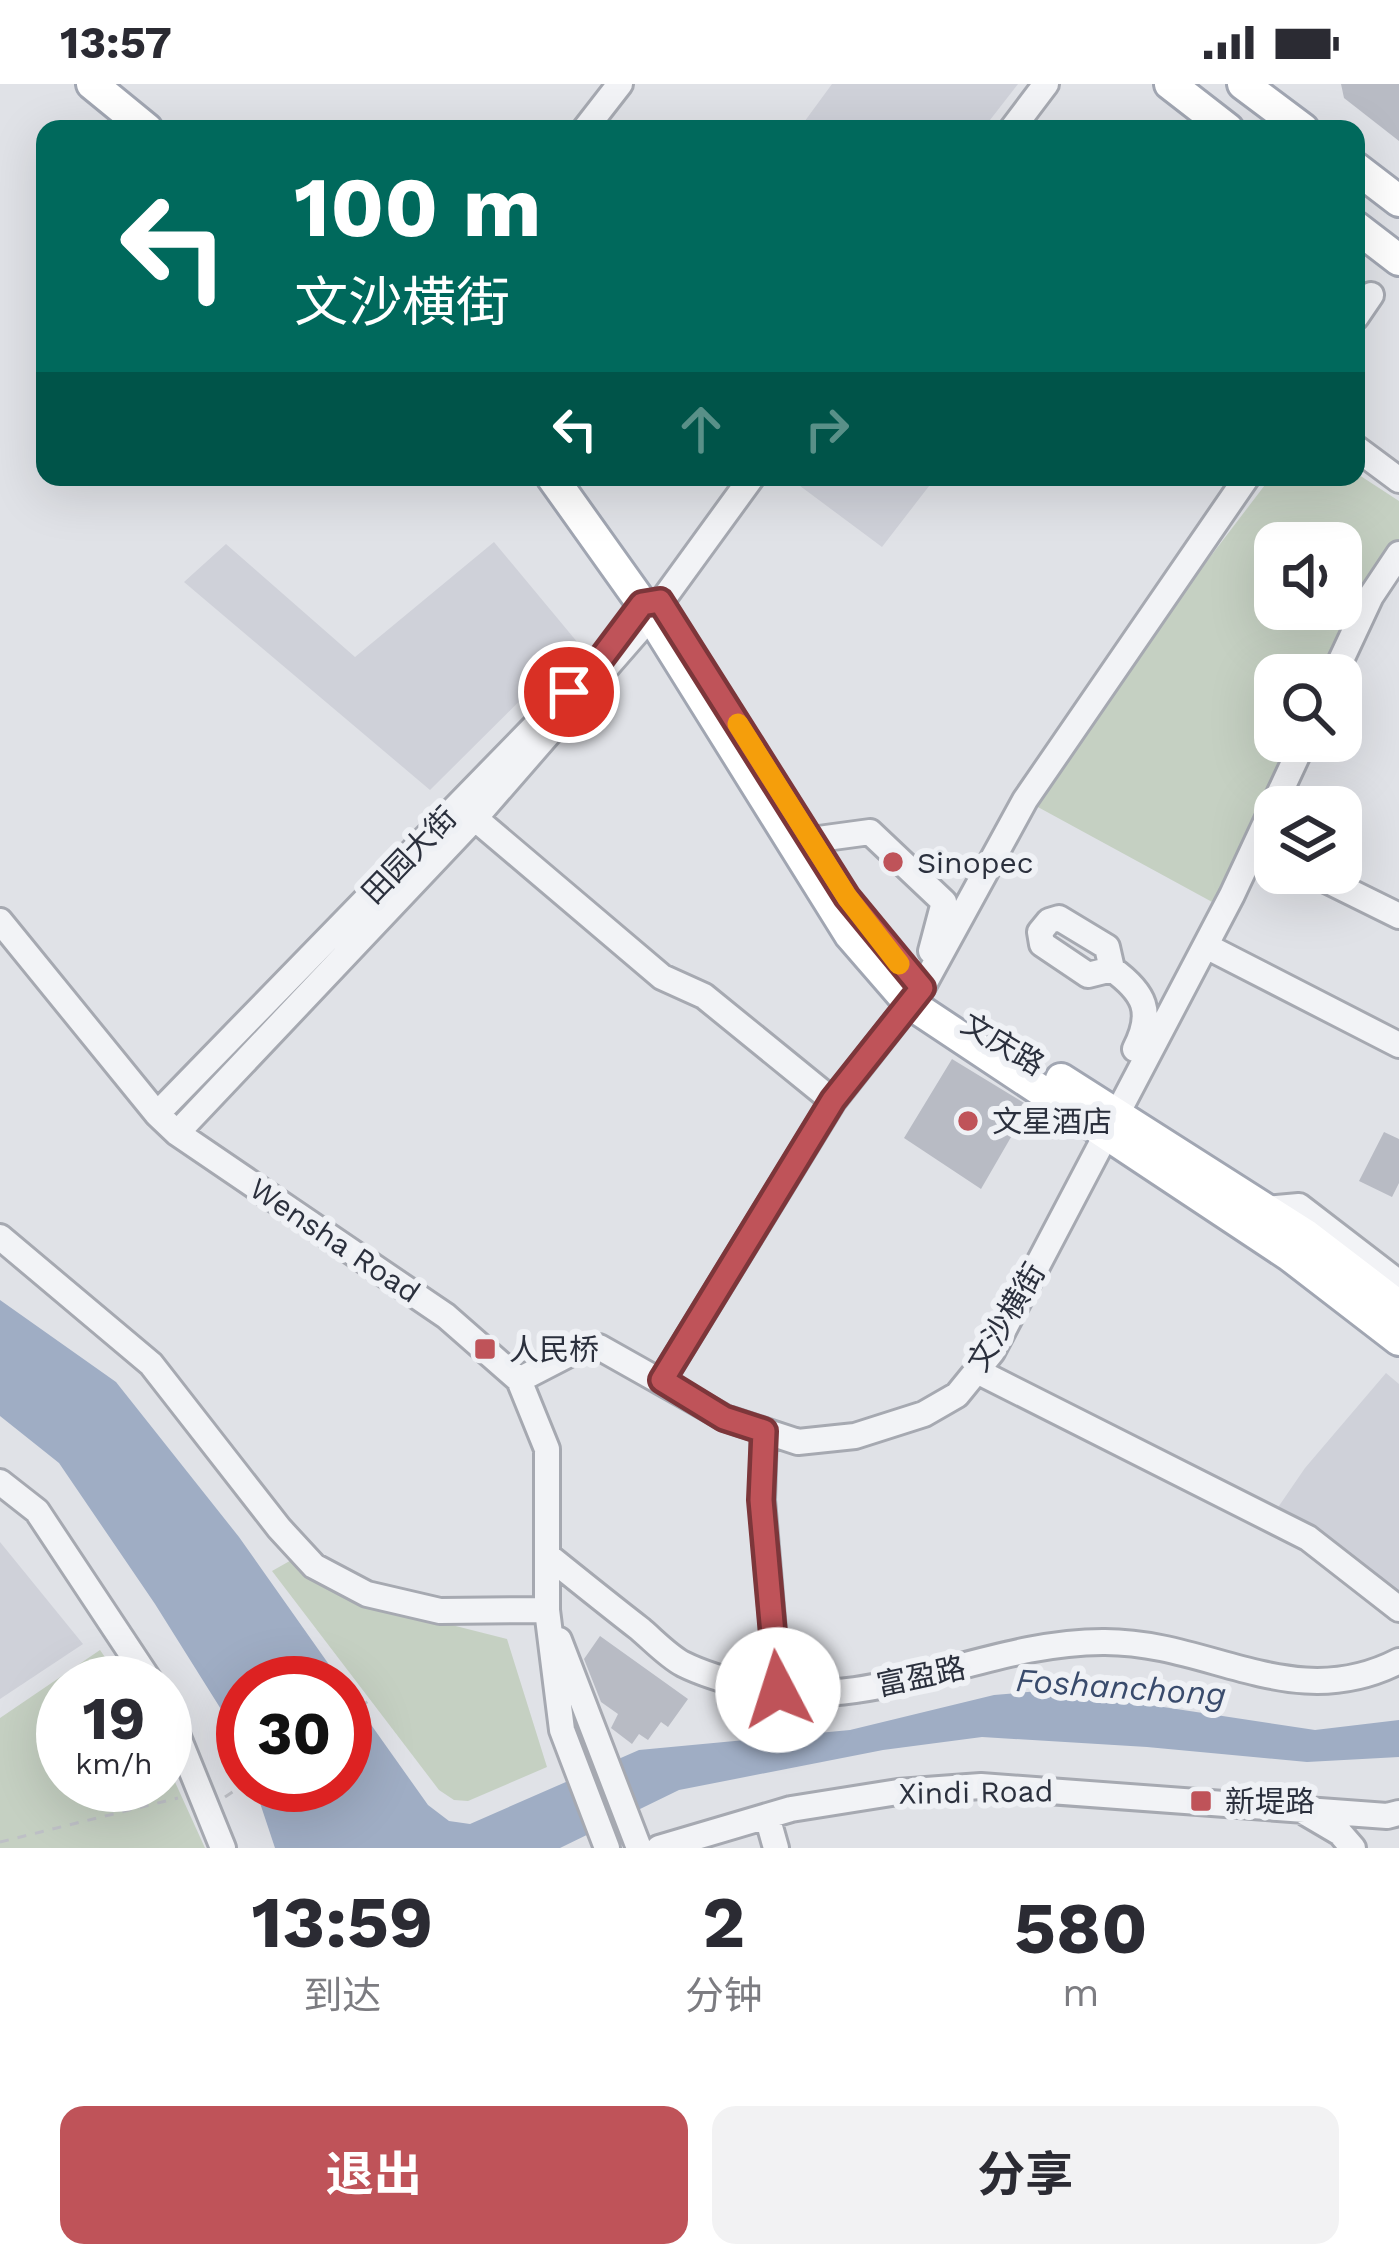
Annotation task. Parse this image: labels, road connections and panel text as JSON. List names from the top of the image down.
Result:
{
  "streets": {
    "street": [
      "田园大街",
      "Wensha Road",
      "文沙横街",
      "富盈路",
      "Xindi Road"
    ]
  },
  "crossings": [
    ["田园大街", "Wensha Road"],
    ["Wensha Road", "文沙横街"],
    ["Wensha Road", "富盈路"]
  ],
  "water": ["Foshanchong"],
  "places": {
    "other": ["Sinopec", "文星酒店"],
    "transit": ["人民桥", "新堤路"]
  },
  "page": {
    "status": "13:57",
    "turn": ["100 m", "文沙横街"],
    "speed": "19 km/h",
    "limit": "30",
    "eta": [
      "13:59",
      "到达",
      "2",
      "分钟",
      "580",
      "m"
    ],
    "buttons": ["退出", "分享"]
  }
}
